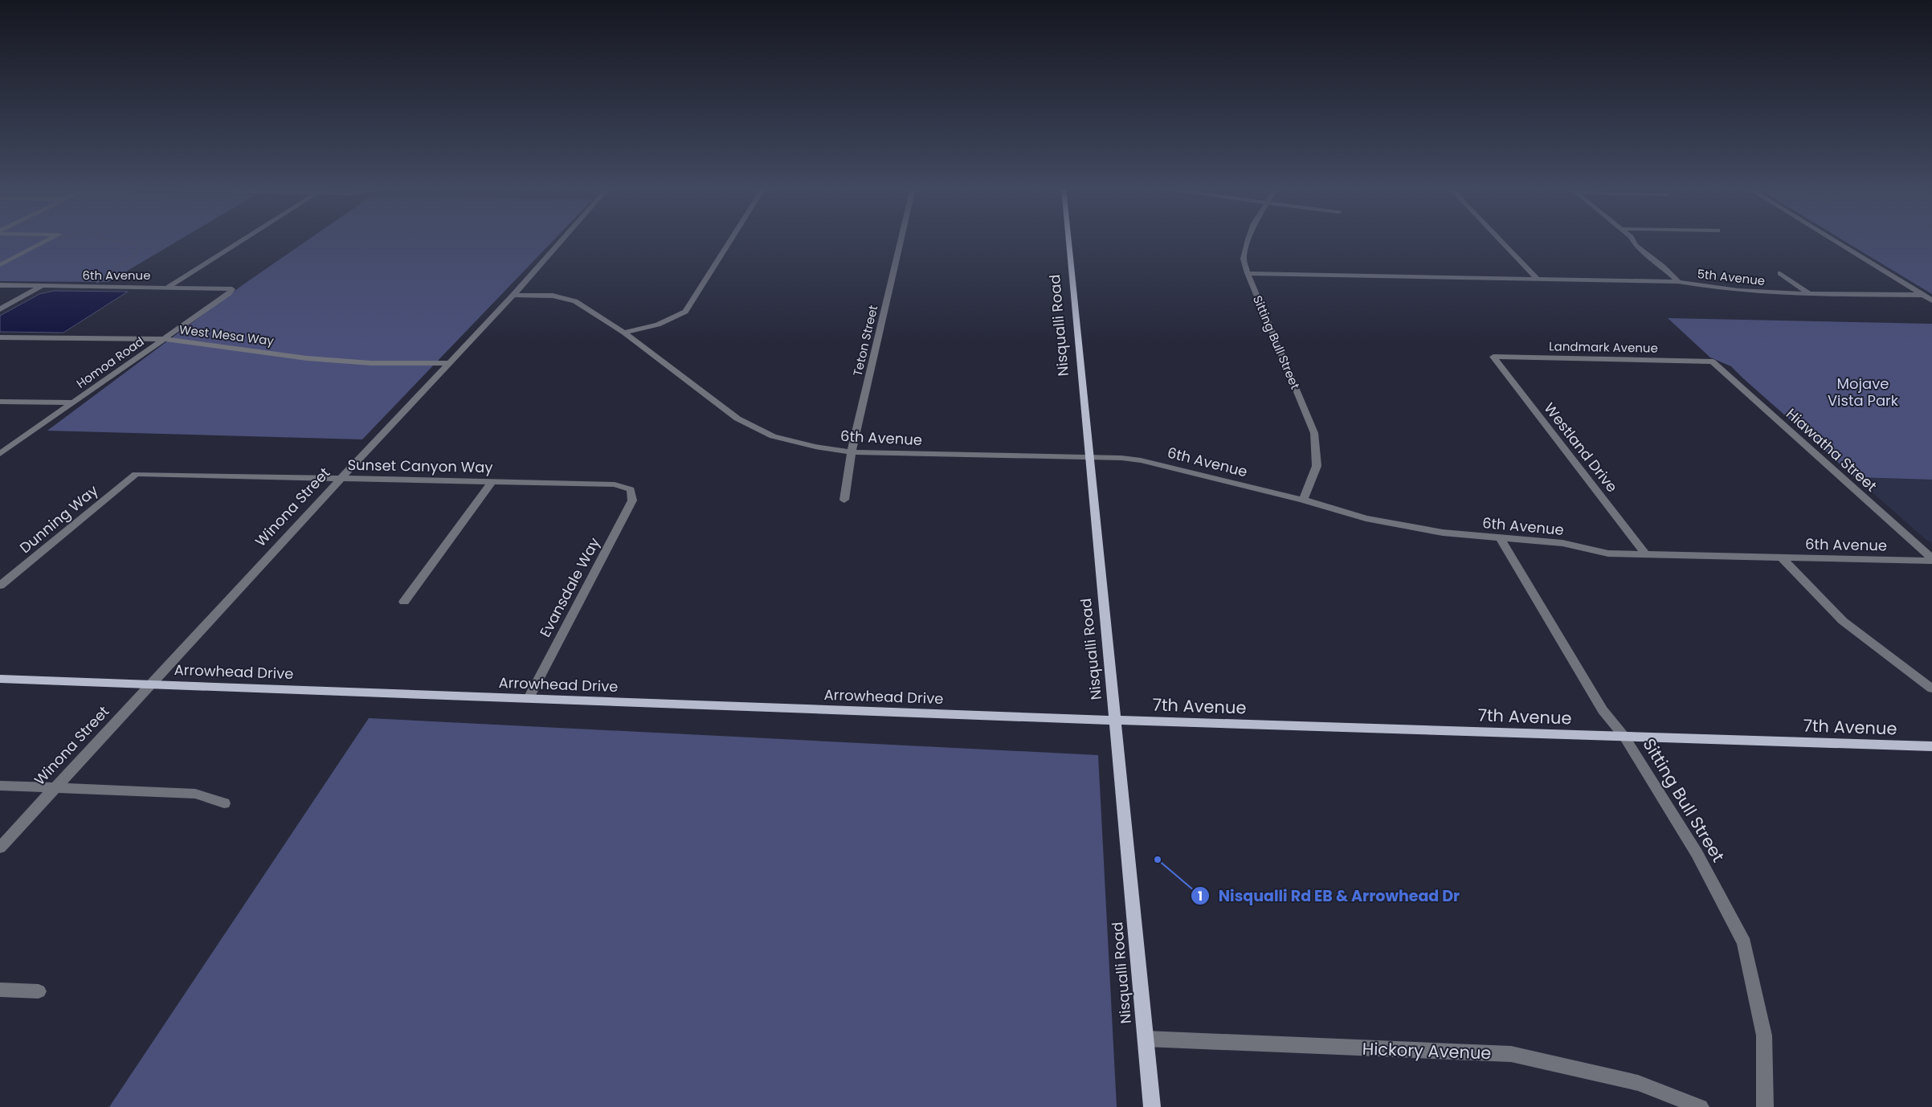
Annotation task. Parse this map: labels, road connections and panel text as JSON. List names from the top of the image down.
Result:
{
  "streets": {
    "main road": ["Nisqualli Road", "Arrowhead Drive", "7th Avenue"],
    "street": [
      "6th Avenue",
      "5th Avenue",
      "West Mesa Way",
      "Teton Street",
      "Sitting Bull Street",
      "Landmark Avenue",
      "Homoa Road",
      "Westland Drive",
      "Hiawatha Street",
      "Sunset Canyon Way",
      "Winona Street",
      "Dunning Way",
      "Evansdale Way",
      "Hickory Avenue"
    ]
  },
  "crossings": [
    ["6th Avenue", "Nisqualli Road"],
    ["6th Avenue", "Teton Street"],
    ["6th Avenue", "Sitting Bull Street"],
    ["6th Avenue", "Homoa Road"],
    ["6th Avenue", "Westland Drive"],
    ["6th Avenue", "Hiawatha Street"],
    ["6th Avenue", "Winona Street"],
    ["5th Avenue", "Sitting Bull Street"],
    ["Nisqualli Road", "Arrowhead Drive"],
    ["Nisqualli Road", "7th Avenue"],
    ["Nisqualli Road", "Hickory Avenue"],
    ["West Mesa Way", "Homoa Road"],
    ["West Mesa Way", "Winona Street"],
    ["Sitting Bull Street", "7th Avenue"],
    ["Landmark Avenue", "Westland Drive"],
    ["Landmark Avenue", "Hiawatha Street"],
    ["Sunset Canyon Way", "Winona Street"],
    ["Sunset Canyon Way", "Dunning Way"],
    ["Sunset Canyon Way", "Evansdale Way"],
    ["Winona Street", "Arrowhead Drive"],
    ["Evansdale Way", "Arrowhead Drive"],
    ["Arrowhead Drive", "7th Avenue"]
  ],
  "parks": ["Mojave Vista Park"],
  "places": ["Nisqualli Rd EB & Arrowhead Dr"]
}
